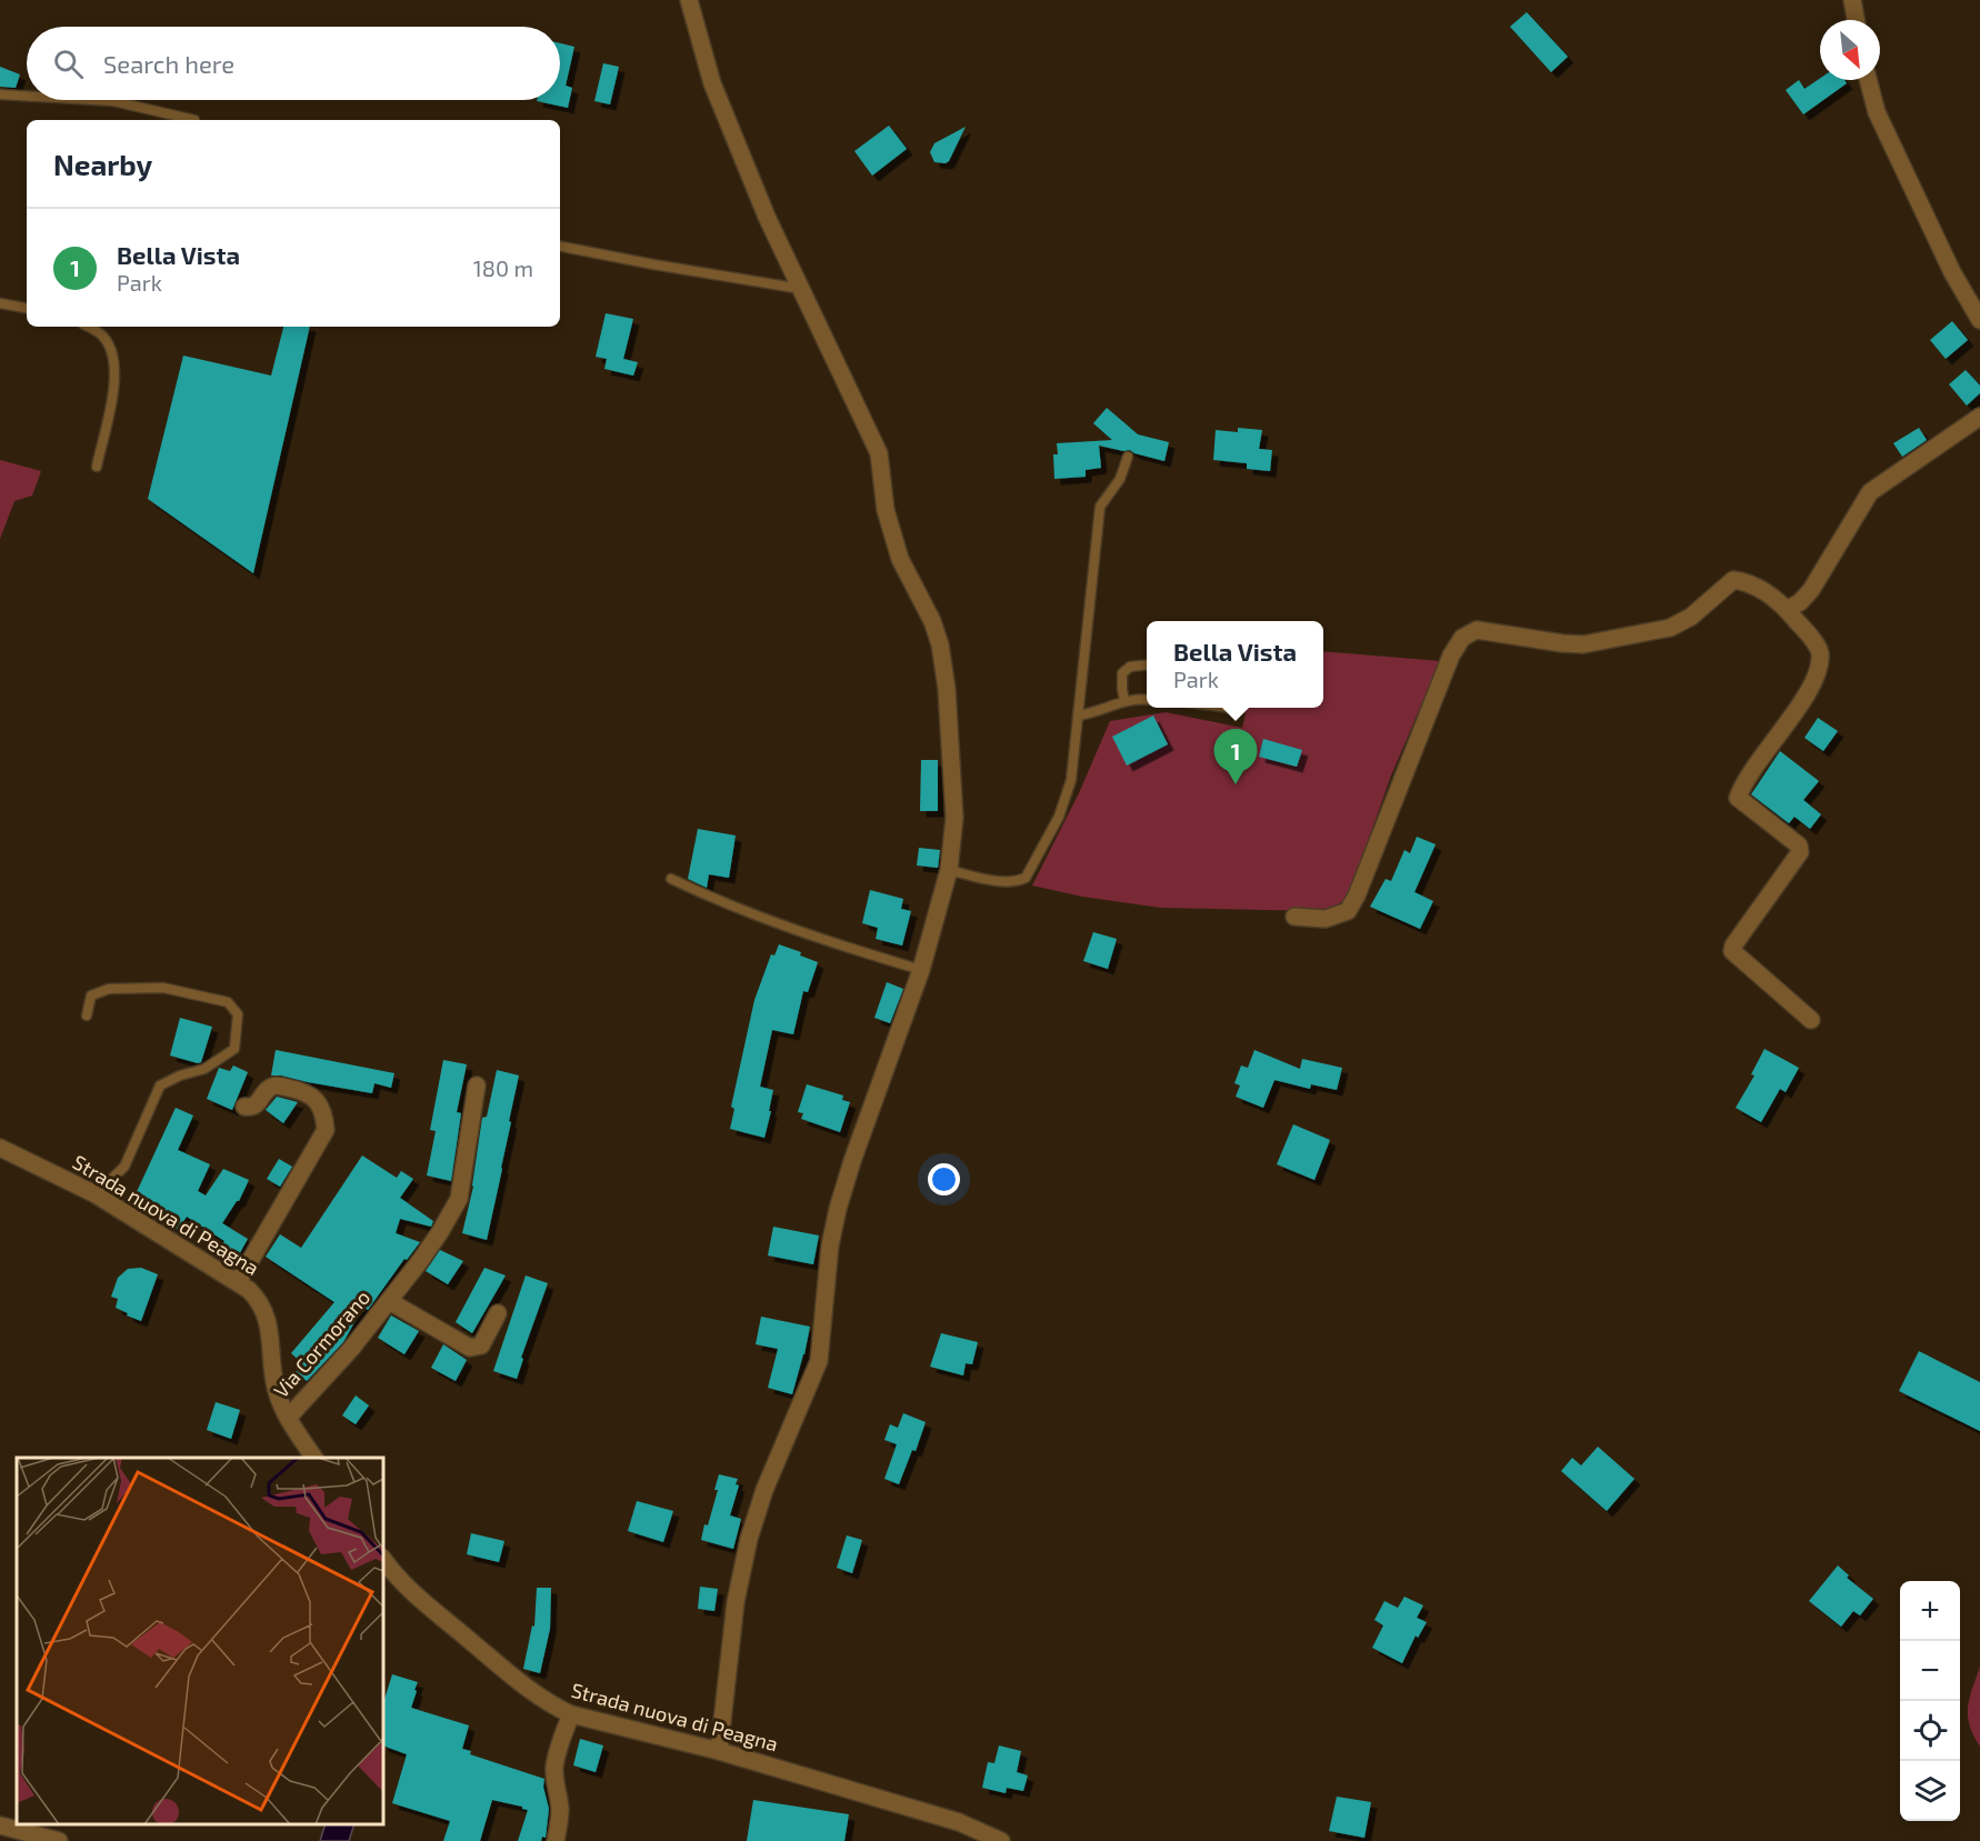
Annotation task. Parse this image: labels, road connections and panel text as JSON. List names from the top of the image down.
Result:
{
  "streets": {
    "street": ["Strada nuova di Peagna", "Via Cormorano"]
  },
  "crossings": [
    ["Strada nuova di Peagna", "Via Cormorano"]
  ],
  "north": "bottom right",
  "page": {
    "search": "Search here",
    "heading": "Nearby",
    "list": [
      {
        "mark": "1",
        "name": "Bella Vista",
        "note": "Park",
        "value": "180 m"
      }
    ],
    "popup": ["Bella Vista", "Park"],
    "pins": "1",
    "map_buttons": ["+", "−"]
  }
}
